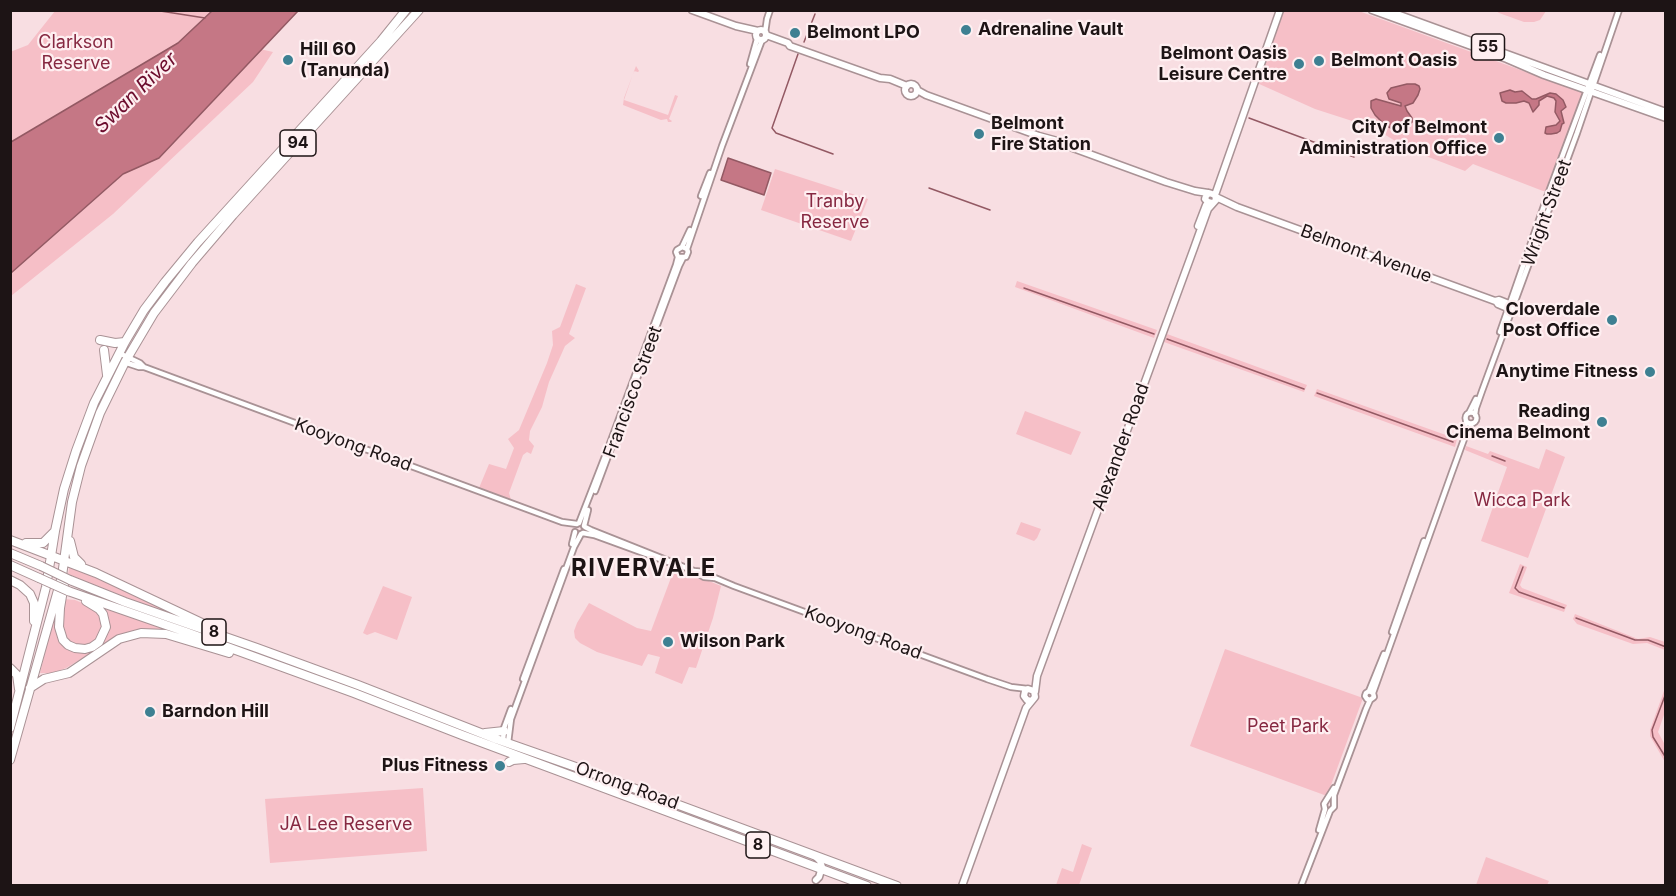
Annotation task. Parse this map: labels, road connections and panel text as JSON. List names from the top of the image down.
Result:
{
  "streets": {
    "highway": ["94", "8", "Orrong Road"],
    "main road": ["55", "Belmont Avenue", "Alexander Road"],
    "street": ["Wright Street", "Francisco Street", "Kooyong Road"]
  },
  "crossings": [
    ["55", "Wright Street"],
    ["94", "Kooyong Road"],
    ["Wright Street", "Belmont Avenue"],
    ["Belmont Avenue", "Alexander Road"],
    ["Francisco Street", "Kooyong Road"],
    ["Kooyong Road", "Alexander Road"],
    ["8", "Orrong Road"]
  ],
  "districts": ["RIVERVALE"],
  "water": ["Swan River"],
  "parks": [
    "Clarkson Reserve",
    "Tranby Reserve",
    "Wicca Park",
    "Peet Park",
    "JA Lee Reserve"
  ],
  "places": [
    "Adrenaline Vault",
    "Belmont LPO",
    "Hill 60 (Tanunda)",
    "Belmont Oasis",
    "Belmont Oasis Leisure Centre",
    "Belmont Fire Station",
    "City of Belmont Administration Office",
    "Cloverdale Post Office",
    "Anytime Fitness",
    "Reading Cinema Belmont",
    "Wilson Park",
    "Barndon Hill",
    "Plus Fitness"
  ]
}
